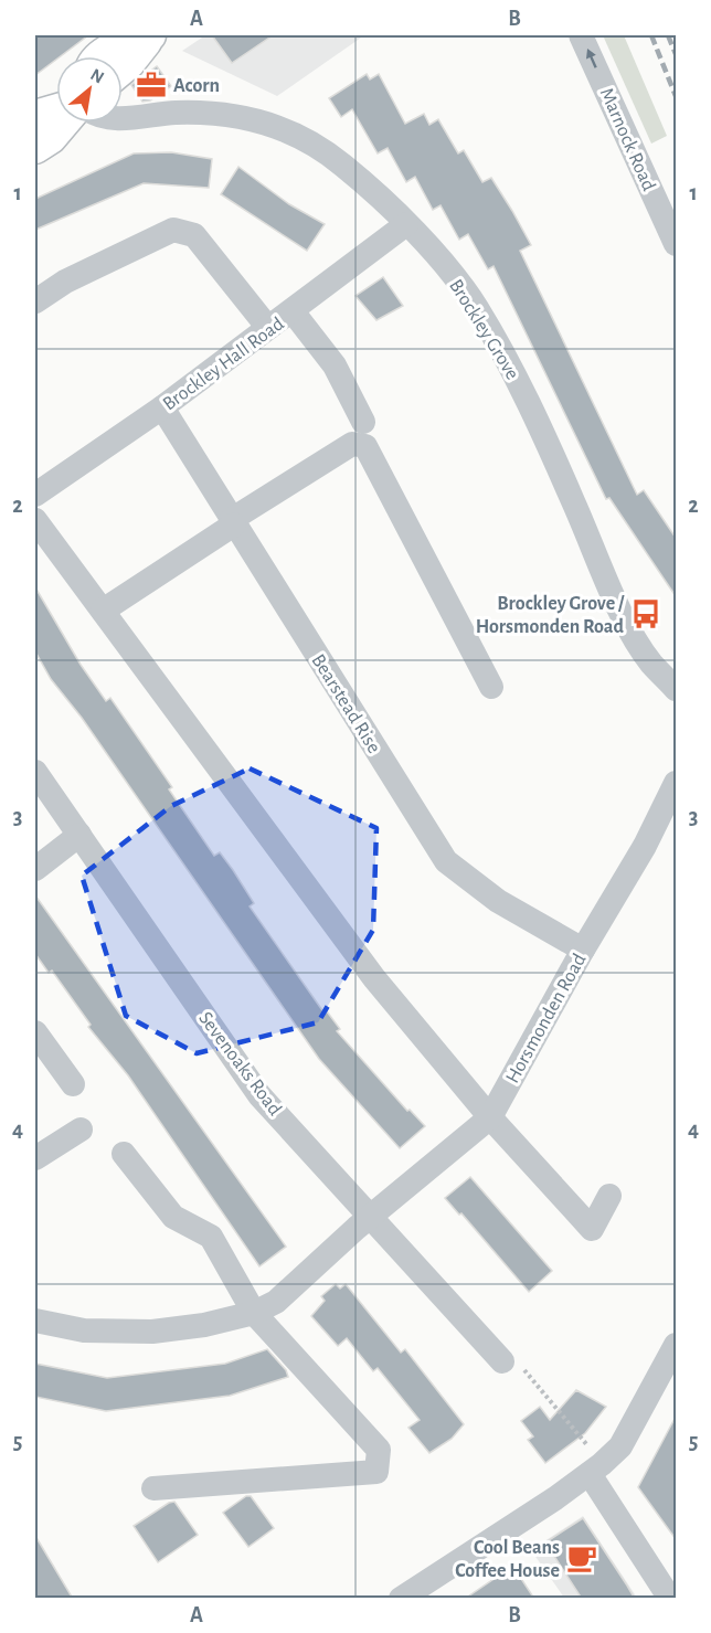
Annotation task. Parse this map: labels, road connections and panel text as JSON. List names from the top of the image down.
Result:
{
  "streets": {
    "street": [
      "Marnock Road",
      "Brockley Grove",
      "Brockley Hall Road",
      "Bearstead Rise",
      "Horsmonden Road",
      "Sevenoaks Road"
    ]
  },
  "crossings": [
    ["Brockley Grove", "Brockley Hall Road"],
    ["Brockley Hall Road", "Bearstead Rise"],
    ["Bearstead Rise", "Horsmonden Road"],
    ["Horsmonden Road", "Sevenoaks Road"]
  ],
  "one_way": ["Marnock Road"],
  "places": {
    "office": ["Acorn"],
    "bus stop": ["Brockley Grove / Horsmonden Road"],
    "cafe": ["Cool Beans Coffee House"]
  },
  "north": "top right",
  "grid": {
    "columns": ["A", "B"],
    "rows": [
      "1",
      "2",
      "3",
      "4",
      "5"
    ]
  }
}
